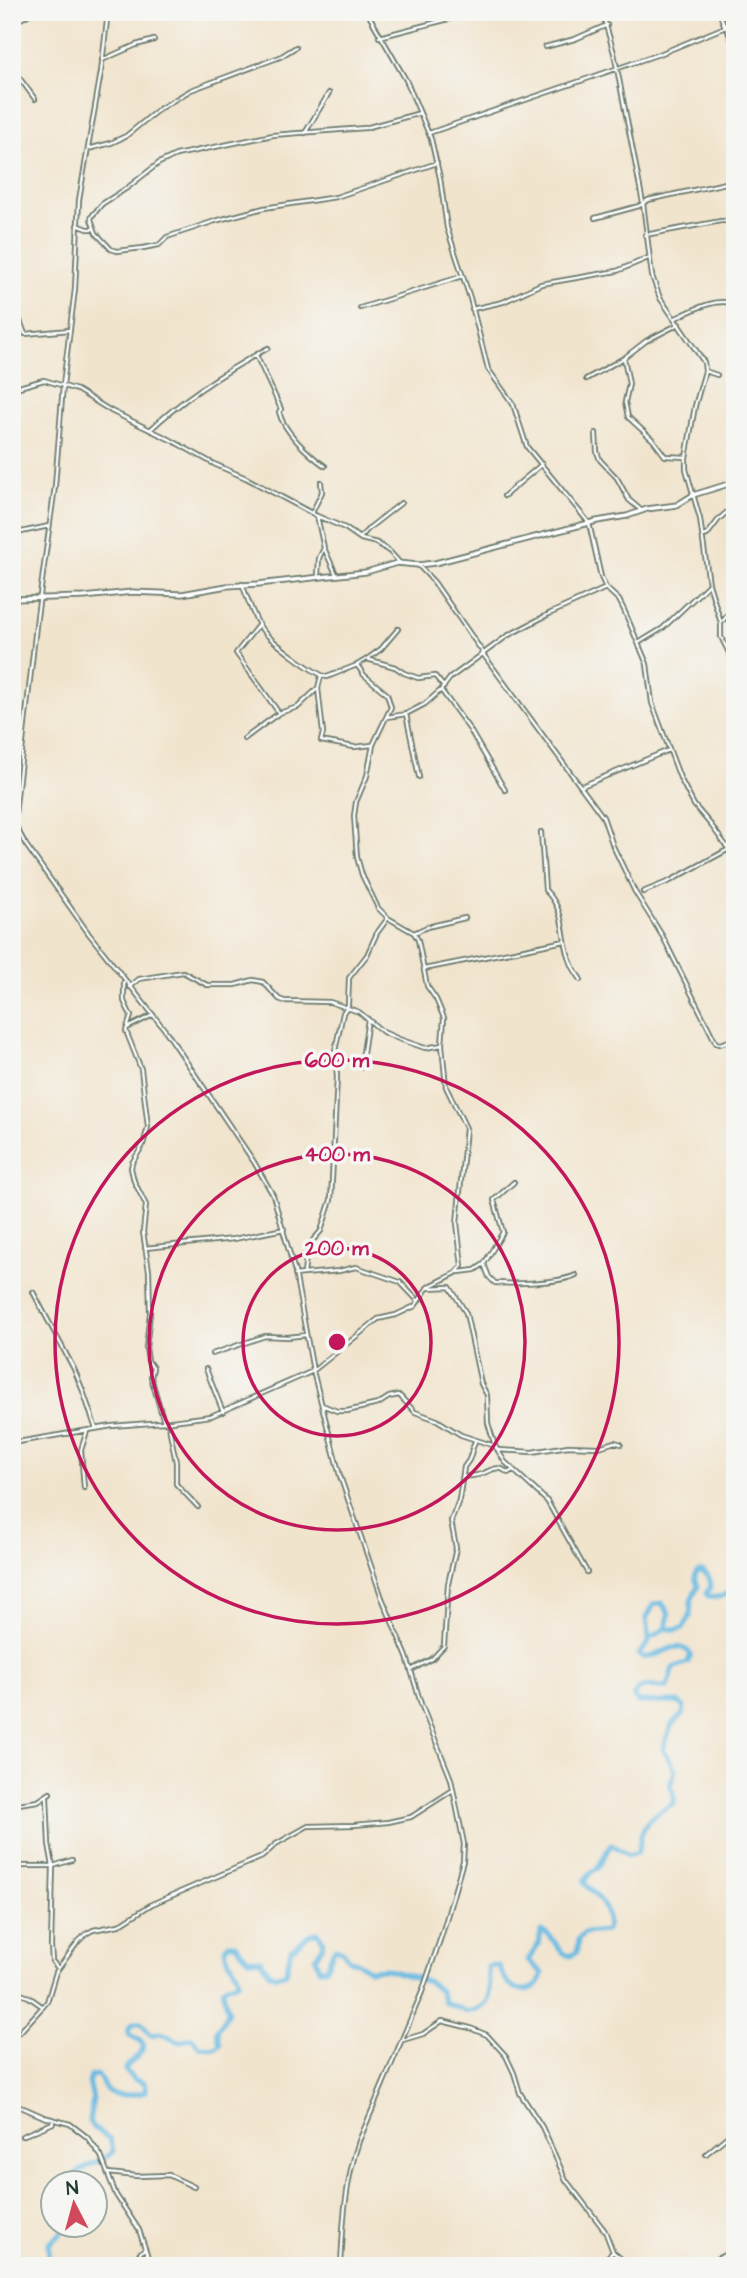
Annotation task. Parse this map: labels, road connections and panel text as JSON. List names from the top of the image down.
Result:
{
  "north": "top",
  "rings": ["600 m", "400 m", "200 m"]
}
